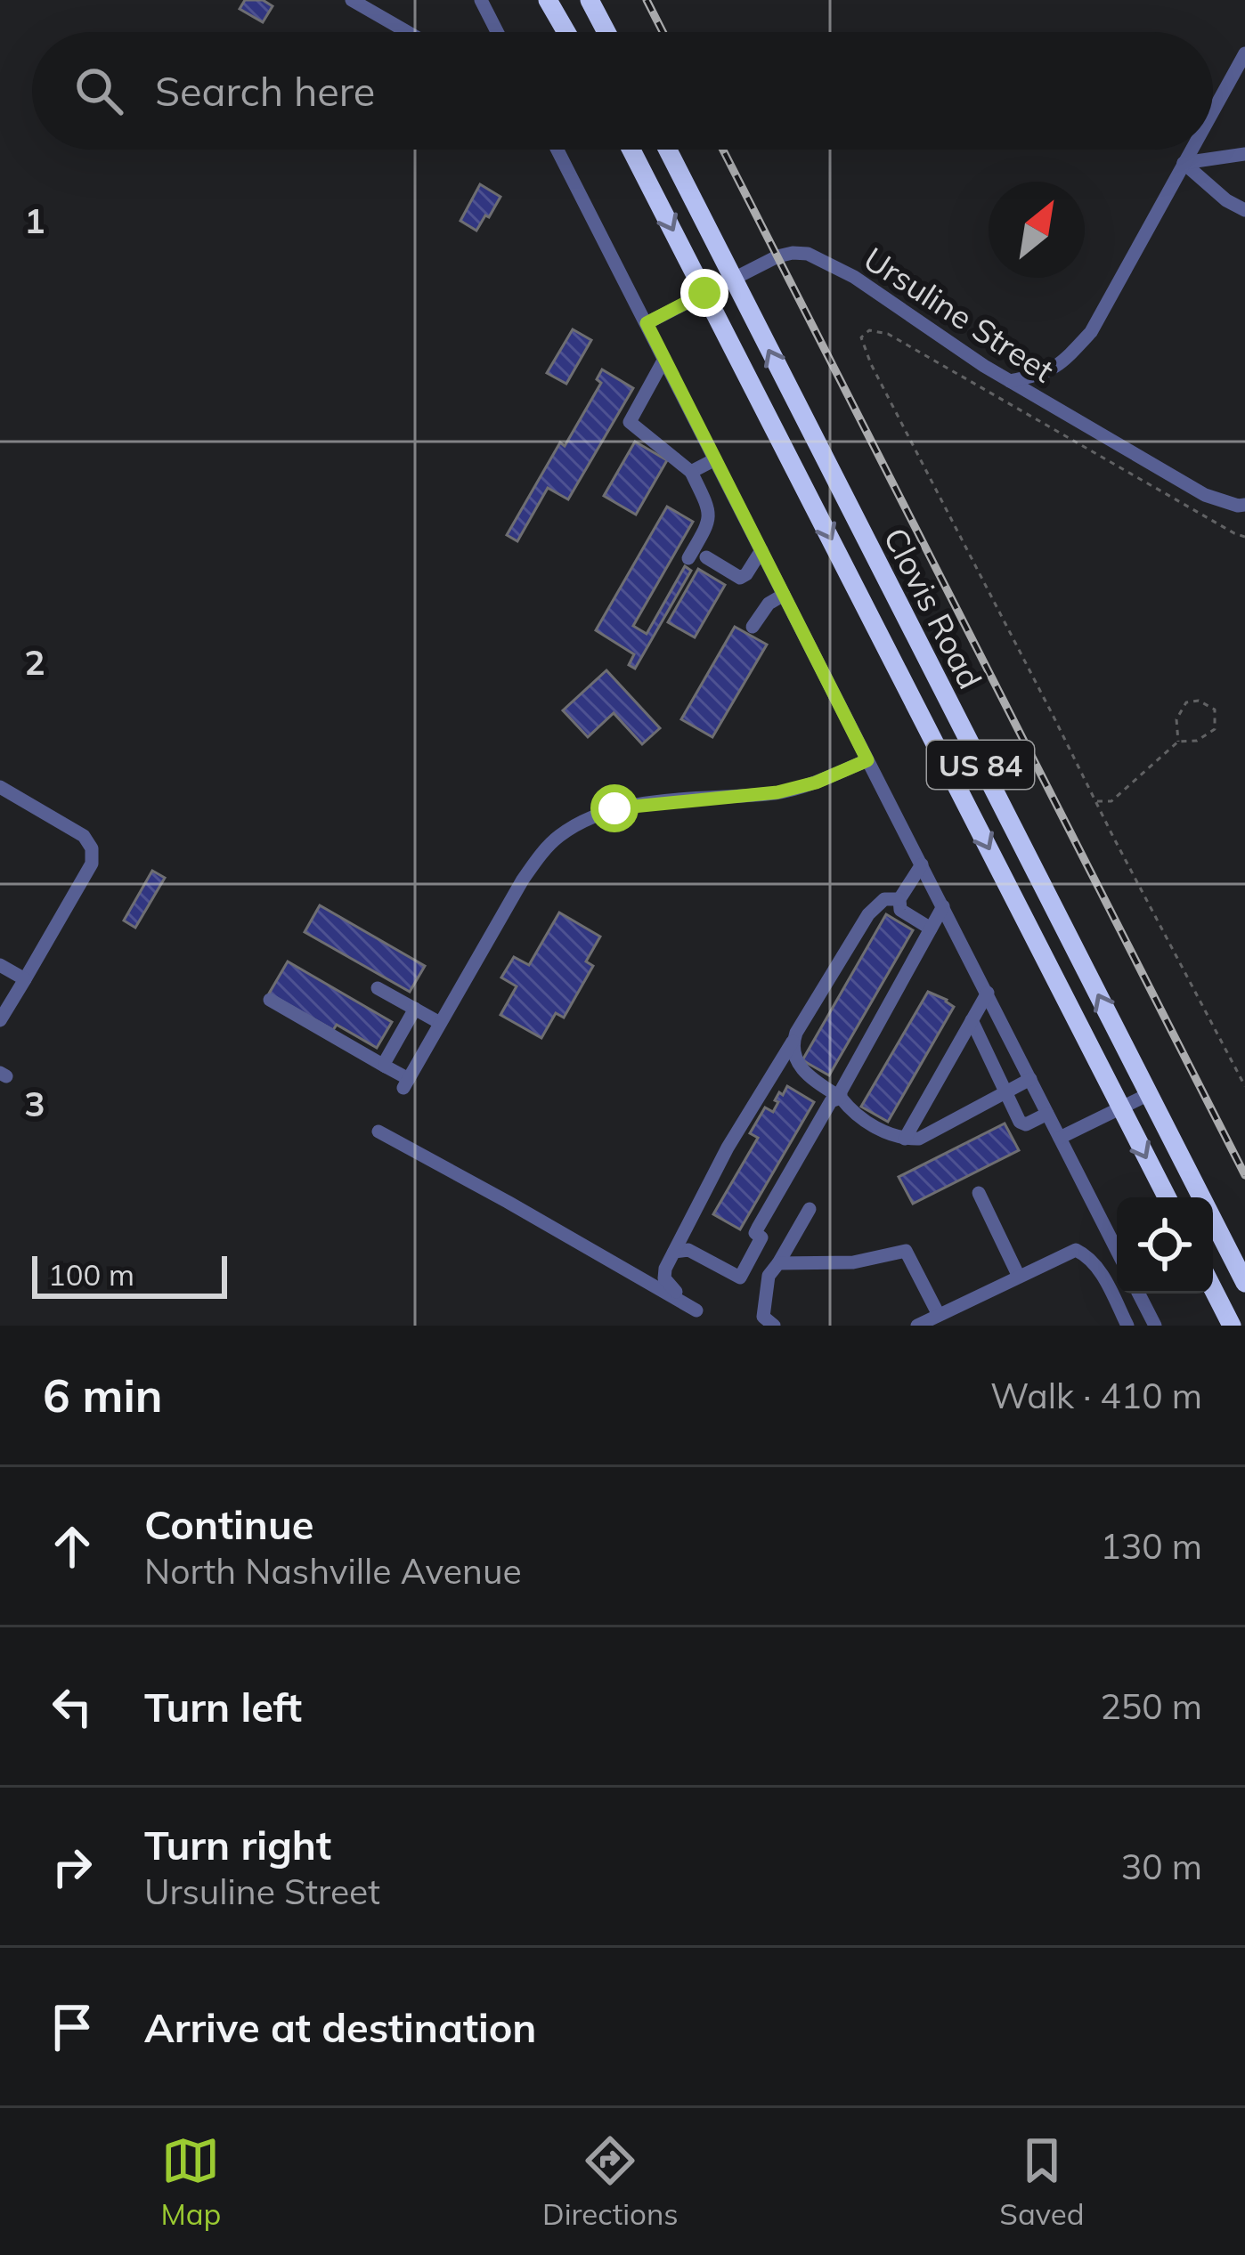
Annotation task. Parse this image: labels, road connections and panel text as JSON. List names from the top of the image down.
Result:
{
  "streets": {
    "highway": ["Clovis Road", "US 84"],
    "street": ["Ursuline Street"]
  },
  "crossings": [
    ["Ursuline Street", "Clovis Road"]
  ],
  "scale_bar": "100 m",
  "north": "top right",
  "page": {
    "search": "Search here",
    "scale": "100 m",
    "heading": ["6 min", "Walk · 410 m"],
    "list": [
      ["Continue", "North Nashville Avenue", "130 m"],
      ["Turn left", "250 m"],
      ["Turn right", "Ursuline Street", "30 m"],
      "Arrive at destination"
    ],
    "nav": ["Map", "Directions", "Saved"]
  },
  "grid": {
    "rows": ["1", "2", "3"]
  }
}
